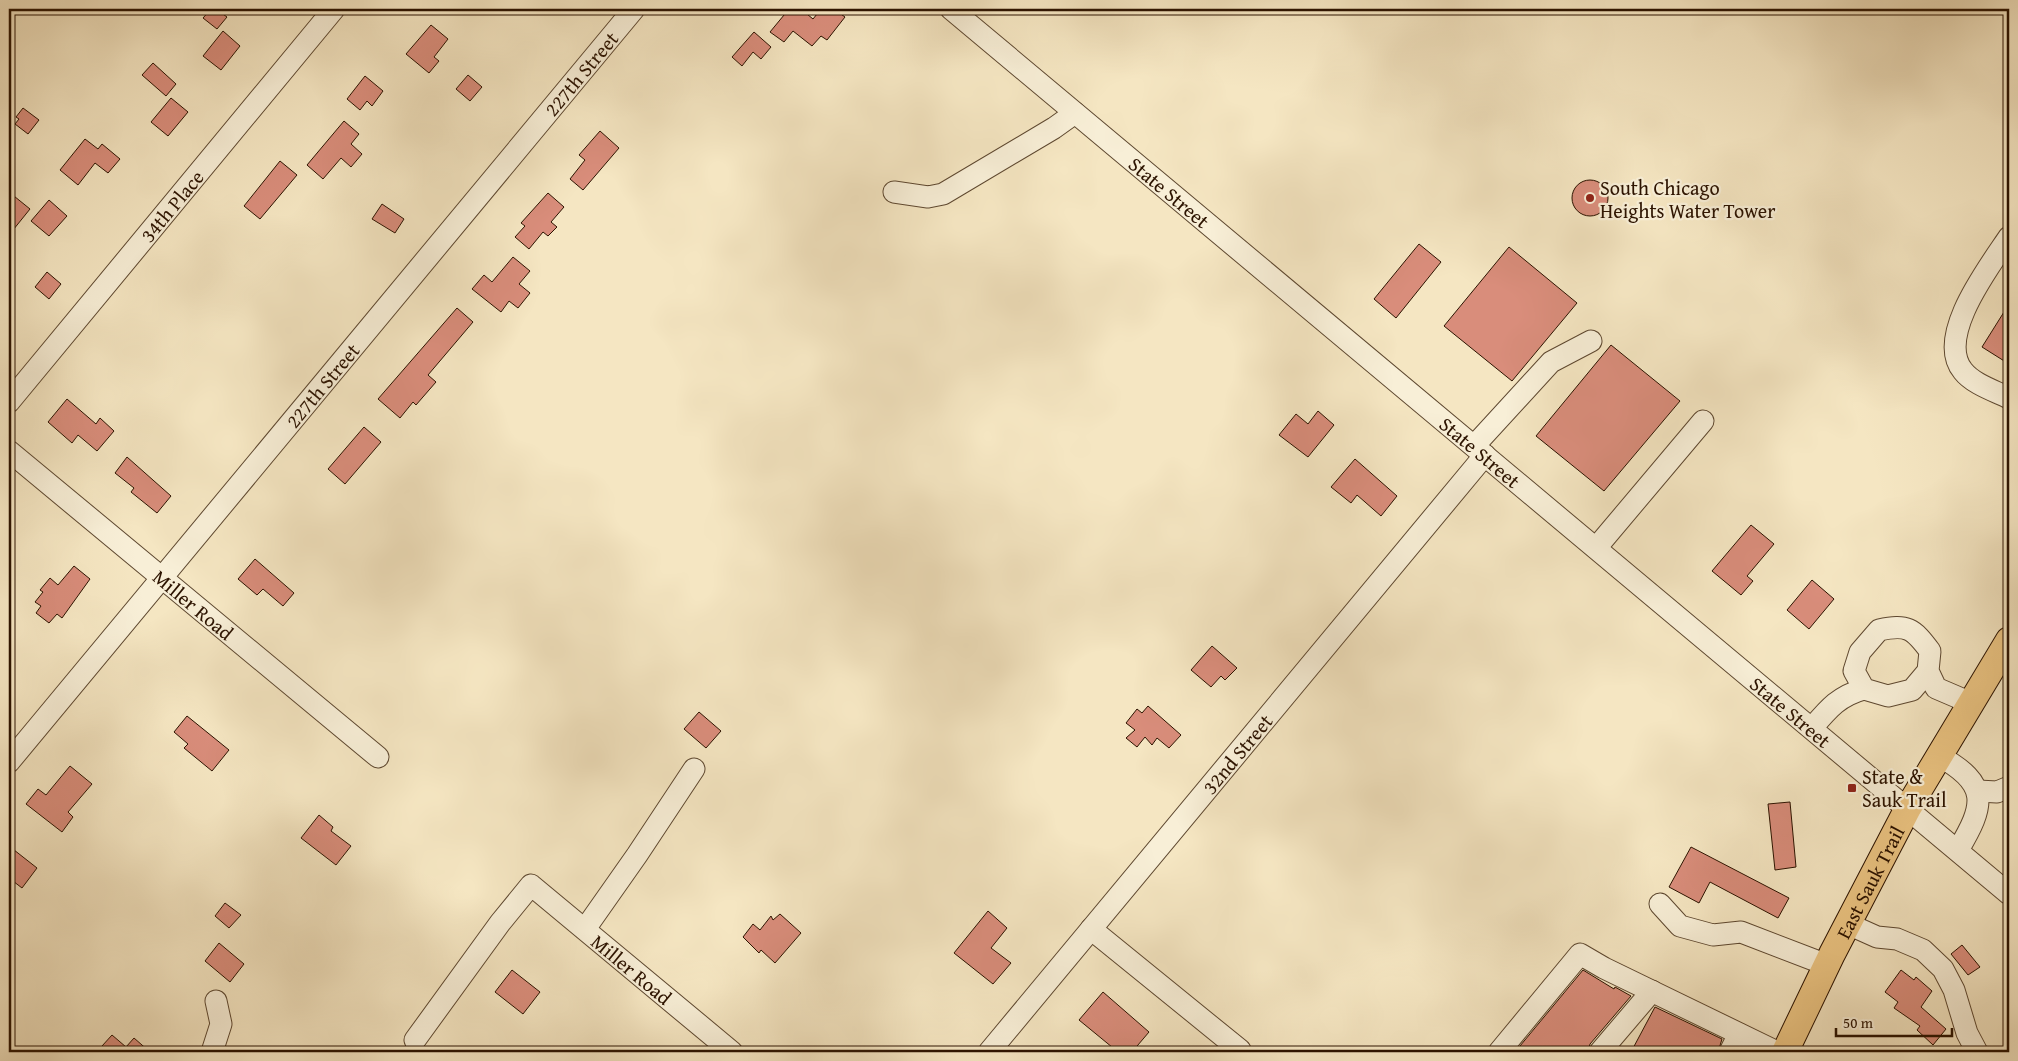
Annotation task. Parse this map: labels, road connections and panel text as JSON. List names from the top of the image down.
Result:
{
  "streets": {
    "main road": ["East Sauk Trail"],
    "street": [
      "227th Street",
      "State Street",
      "34th Place",
      "Miller Road",
      "32nd Street"
    ]
  },
  "crossings": [
    ["227th Street", "Miller Road"],
    ["State Street", "32nd Street"],
    ["State Street", "East Sauk Trail"]
  ],
  "places": {
    "other": ["South Chicago Heights Water Tower"],
    "transit": ["State & Sauk Trail"]
  },
  "scale_bar": "50 m"
}
